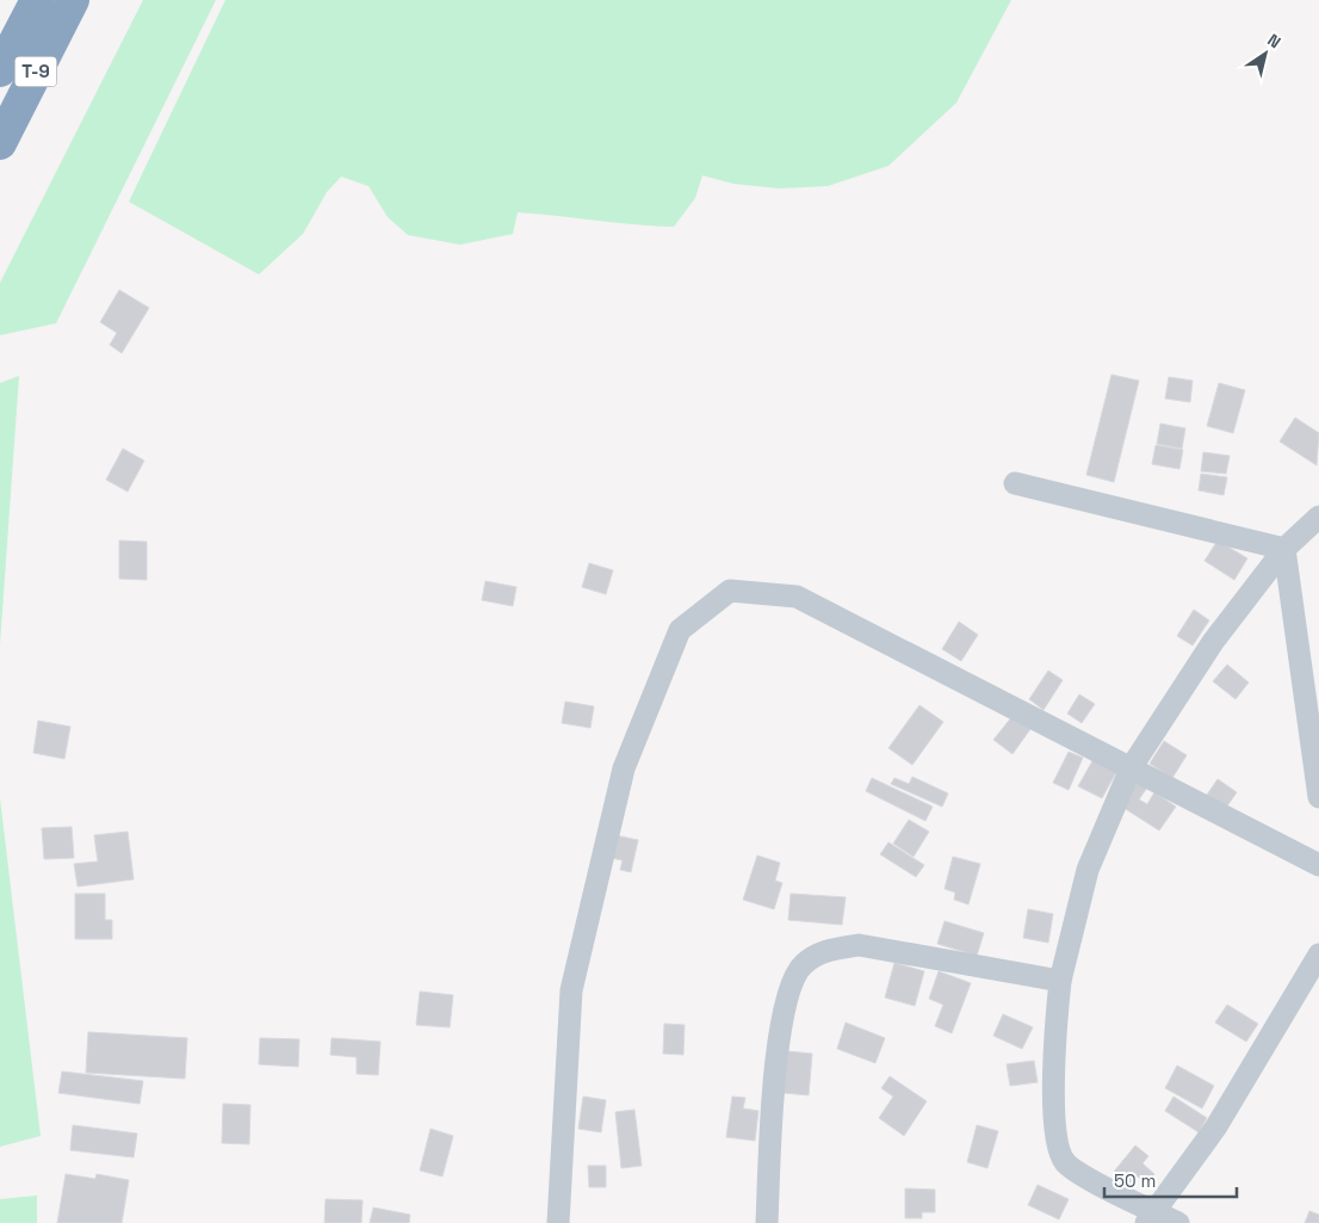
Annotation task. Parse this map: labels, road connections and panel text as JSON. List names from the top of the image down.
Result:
{
  "streets": {
    "highway": ["T-9"]
  },
  "scale_bar": "50 m",
  "north": "top right"
}
